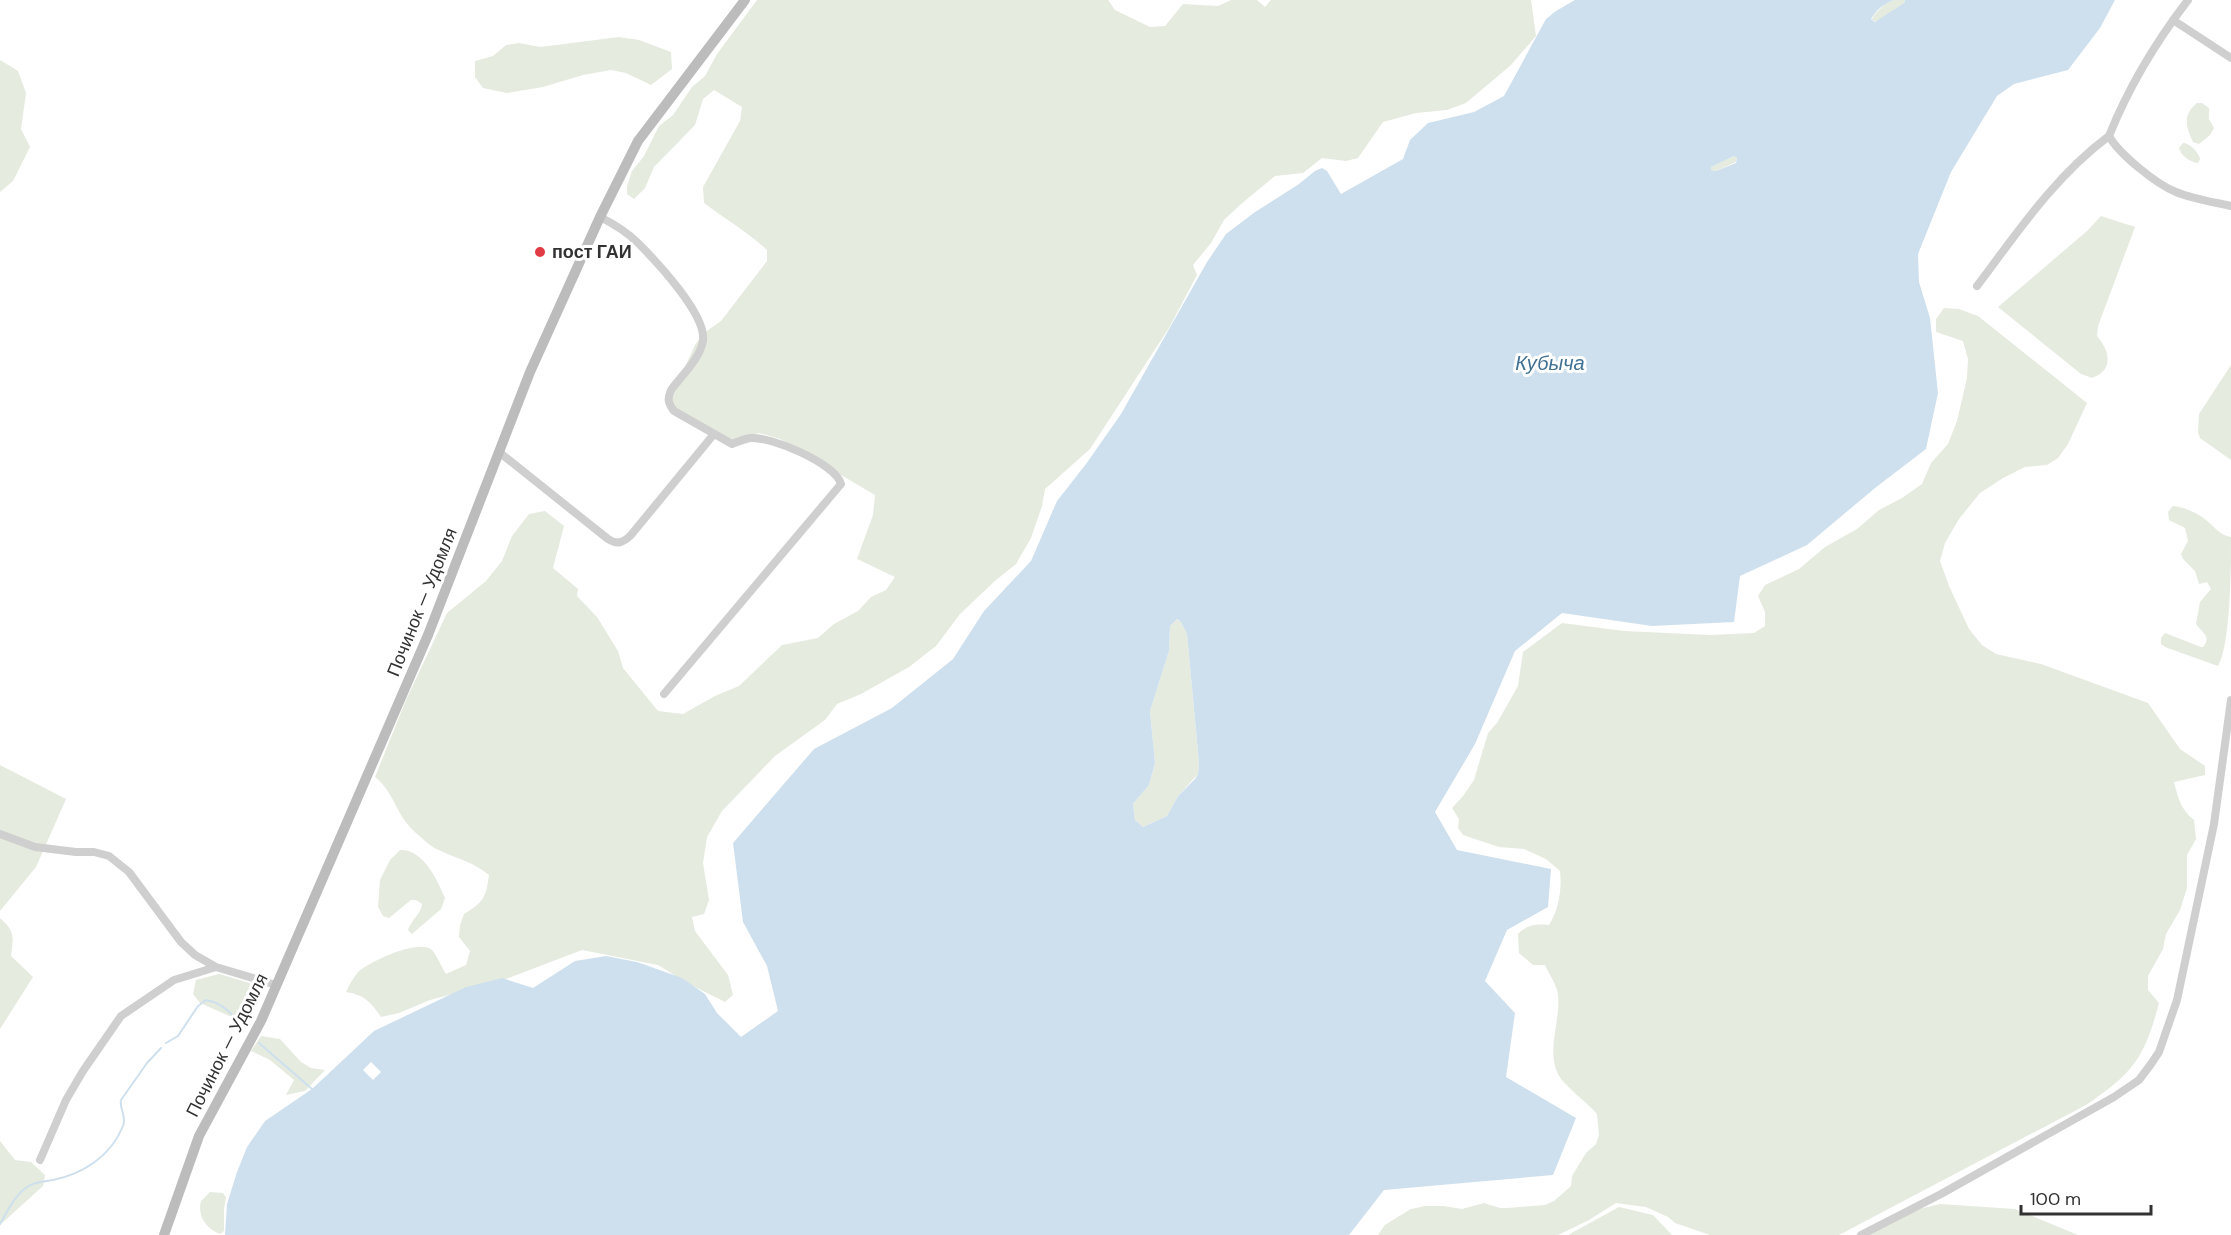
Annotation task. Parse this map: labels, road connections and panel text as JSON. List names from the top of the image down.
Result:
{
  "streets": {
    "main road": ["Починок — Удомля"]
  },
  "water": ["Кубыча"],
  "places": ["пост ГАИ"],
  "scale_bar": "100 m"
}
